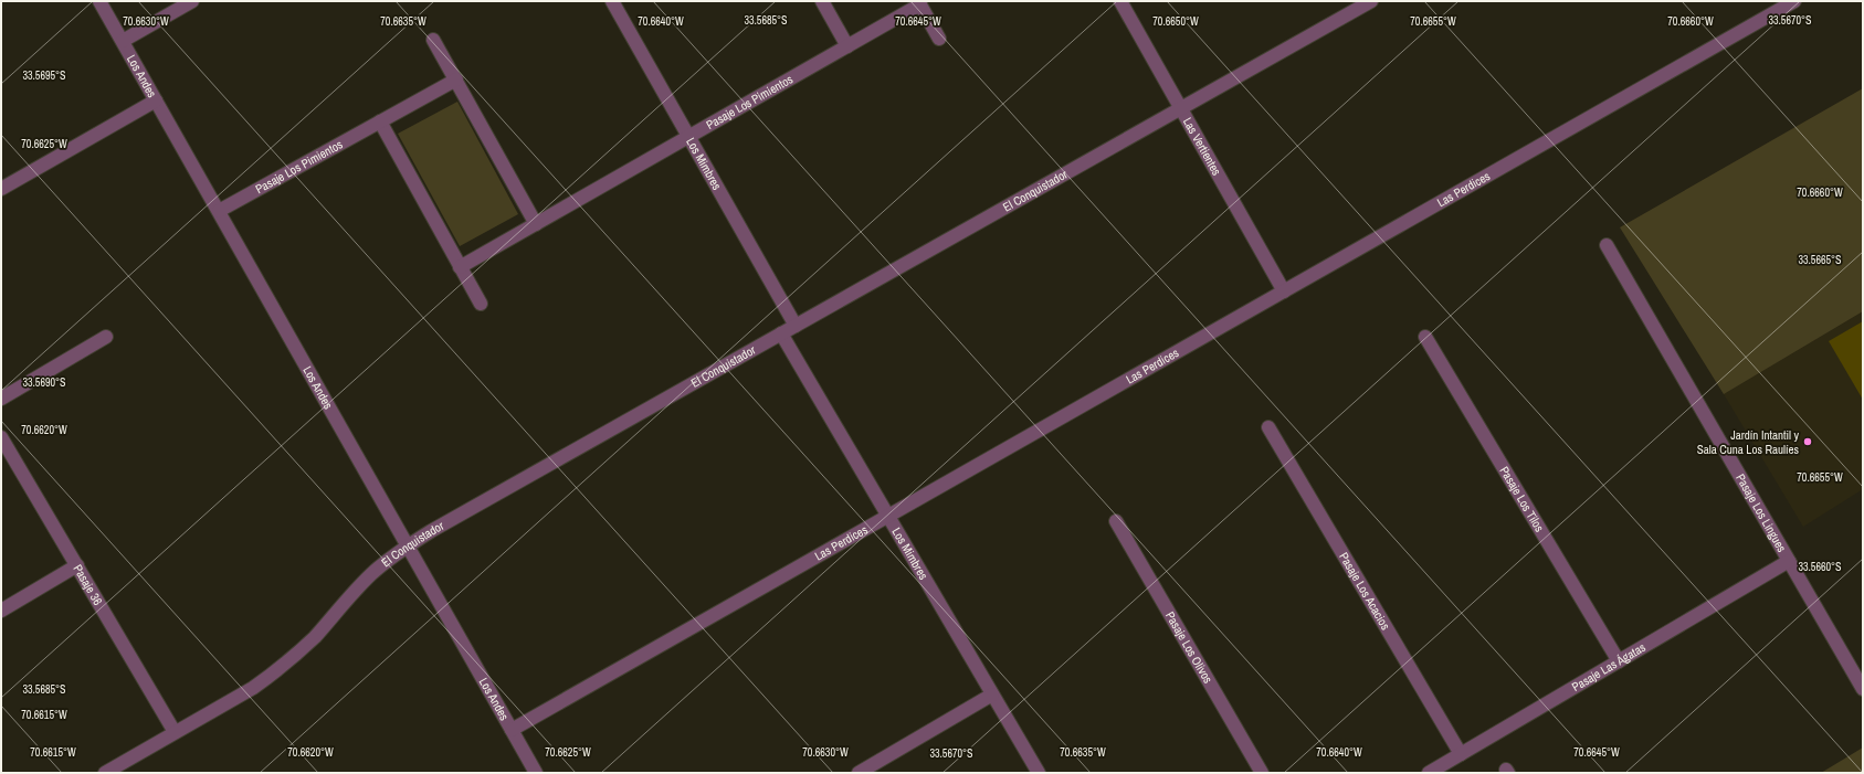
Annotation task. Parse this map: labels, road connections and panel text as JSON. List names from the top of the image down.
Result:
{
  "streets": {
    "street": [
      "Los Andes",
      "Pasaje Los Pimientos",
      "Las Vertientes",
      "Los Mimbres",
      "Las Perdices",
      "El Conquistador",
      "Pasaje Los Tilos",
      "Pasaje Los Lingues",
      "Pasaje 36",
      "Pasaje Los Acacios",
      "Pasaje Los Olivos",
      "Pasaje Las Ágatas"
    ]
  },
  "crossings": [
    ["Los Andes", "Pasaje Los Pimientos"],
    ["Los Andes", "Las Perdices"],
    ["Los Andes", "El Conquistador"],
    ["Pasaje Los Pimientos", "Los Mimbres"],
    ["Las Vertientes", "Las Perdices"],
    ["Las Vertientes", "El Conquistador"],
    ["Los Mimbres", "Las Perdices"],
    ["Los Mimbres", "El Conquistador"],
    ["El Conquistador", "Pasaje 36"],
    ["Pasaje Los Tilos", "Pasaje Las Ágatas"],
    ["Pasaje Los Lingues", "Pasaje Las Ágatas"],
    ["Pasaje Los Acacios", "Pasaje Las Ágatas"]
  ],
  "places": ["Jardín Intantil y Sala Cuna Los Raulíes"],
  "coordinates": [
    "33.5685°S",
    "33.5670°S",
    "70.6630°W",
    "70.6635°W",
    "70.6640°W",
    "70.6645°W",
    "70.6650°W",
    "70.6655°W",
    "70.6660°W",
    "33.5695°S",
    "70.6625°W",
    "33.5665°S",
    "33.5690°S",
    "70.6620°W",
    "33.5660°S",
    "70.6615°W"
  ]
}
